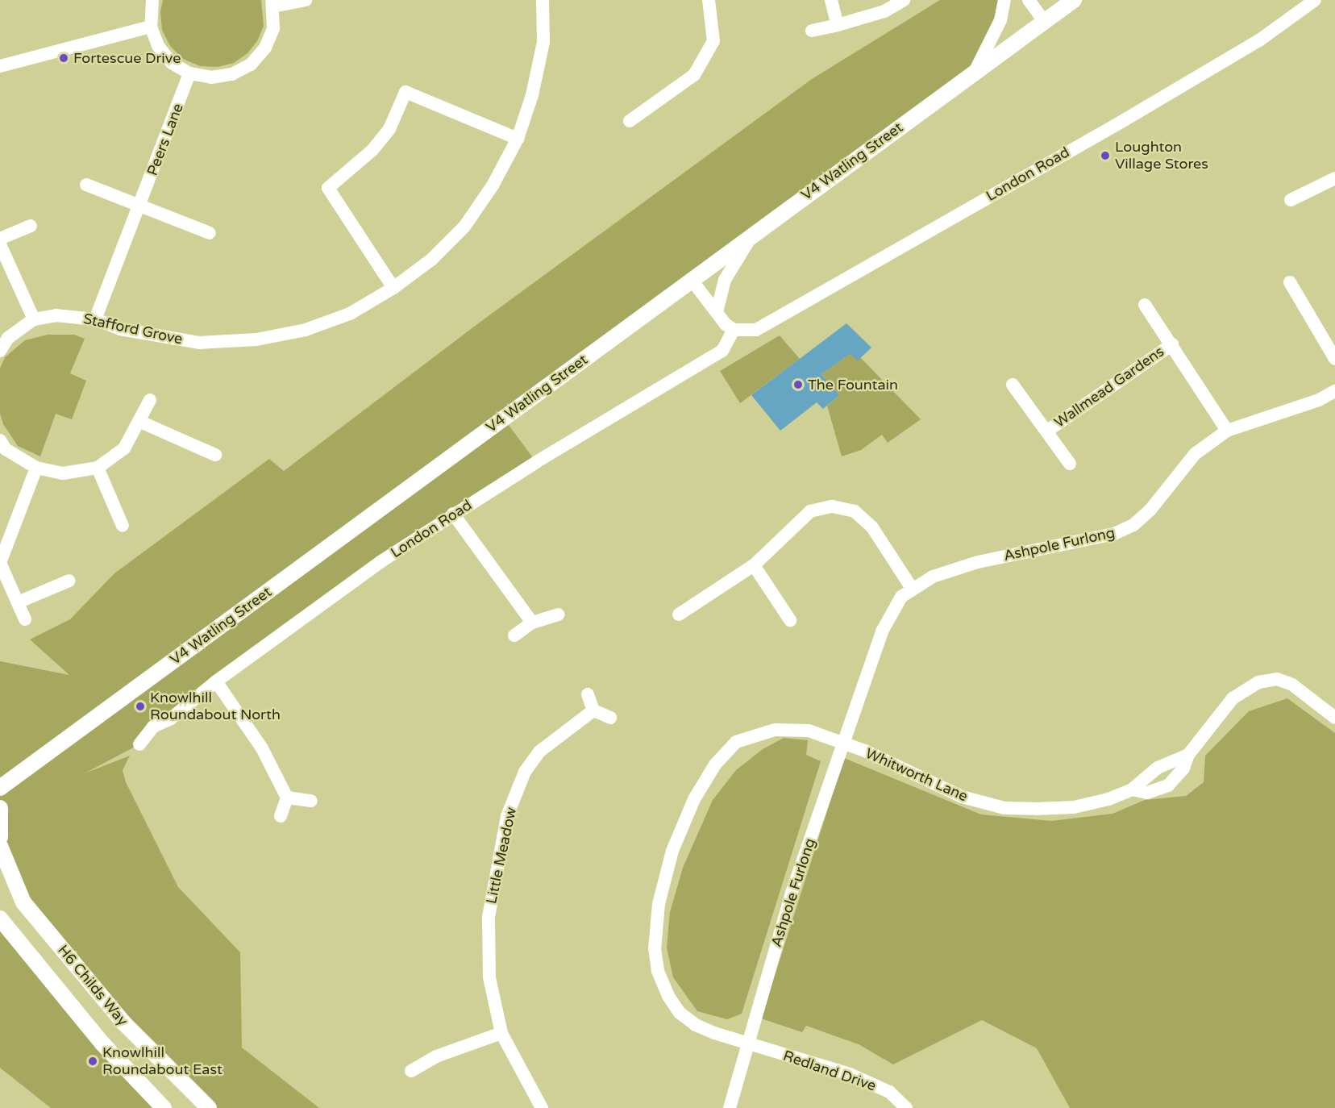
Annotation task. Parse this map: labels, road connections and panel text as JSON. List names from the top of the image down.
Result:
{
  "streets": {
    "street": [
      "Peers Lane",
      "V4 Watling Street",
      "London Road",
      "Stafford Grove",
      "Wallmead Gardens",
      "Ashpole Furlong",
      "Whitworth Lane",
      "Little Meadow",
      "H6 Childs Way",
      "Redland Drive"
    ]
  },
  "crossings": [
    ["Peers Lane", "Stafford Grove"],
    ["Wallmead Gardens", "Ashpole Furlong"],
    ["Ashpole Furlong", "Whitworth Lane"],
    ["Ashpole Furlong", "Redland Drive"]
  ],
  "places": [
    "Fortescue Drive",
    "Loughton Village Stores",
    "The Fountain",
    "Knowlhill Roundabout North",
    "Knowlhill Roundabout East"
  ]
}
